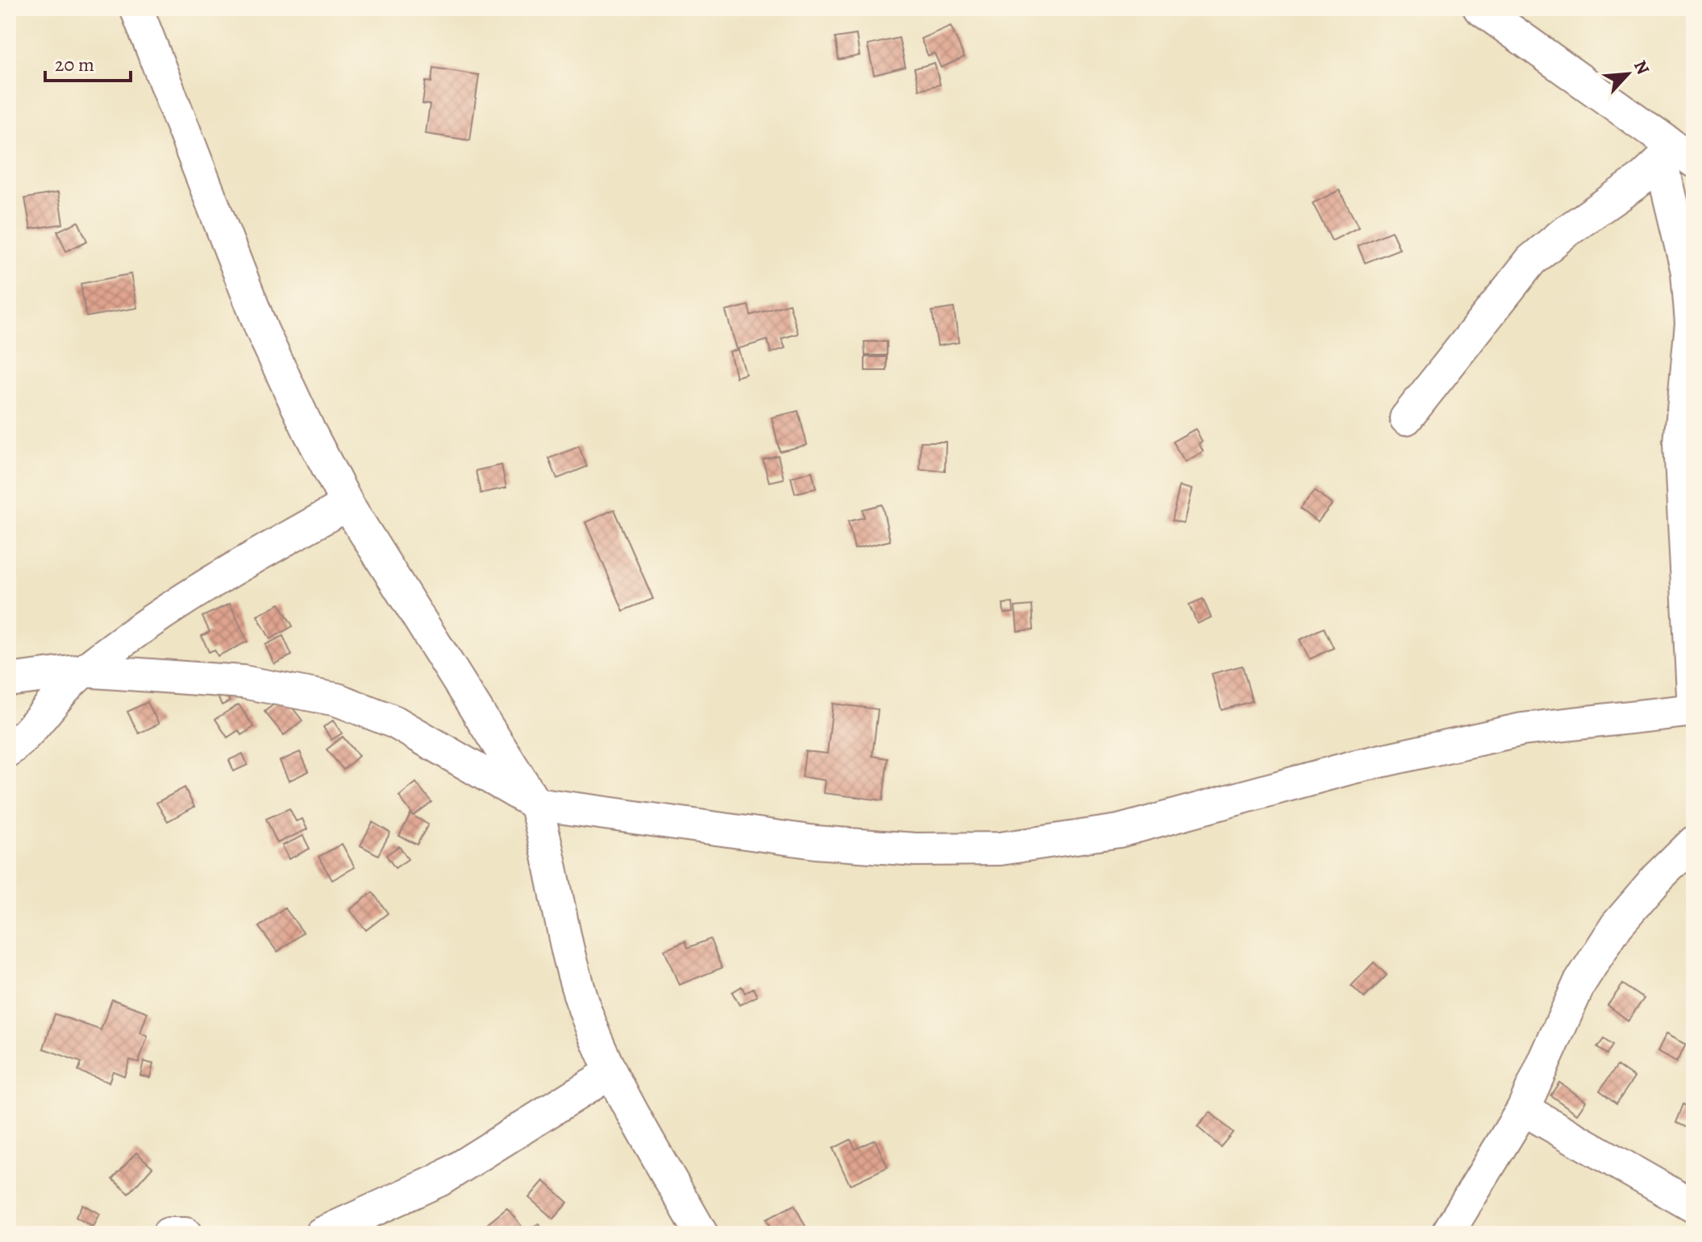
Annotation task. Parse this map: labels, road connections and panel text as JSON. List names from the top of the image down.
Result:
{
  "scale_bar": "20 m",
  "north": "top right"
}
